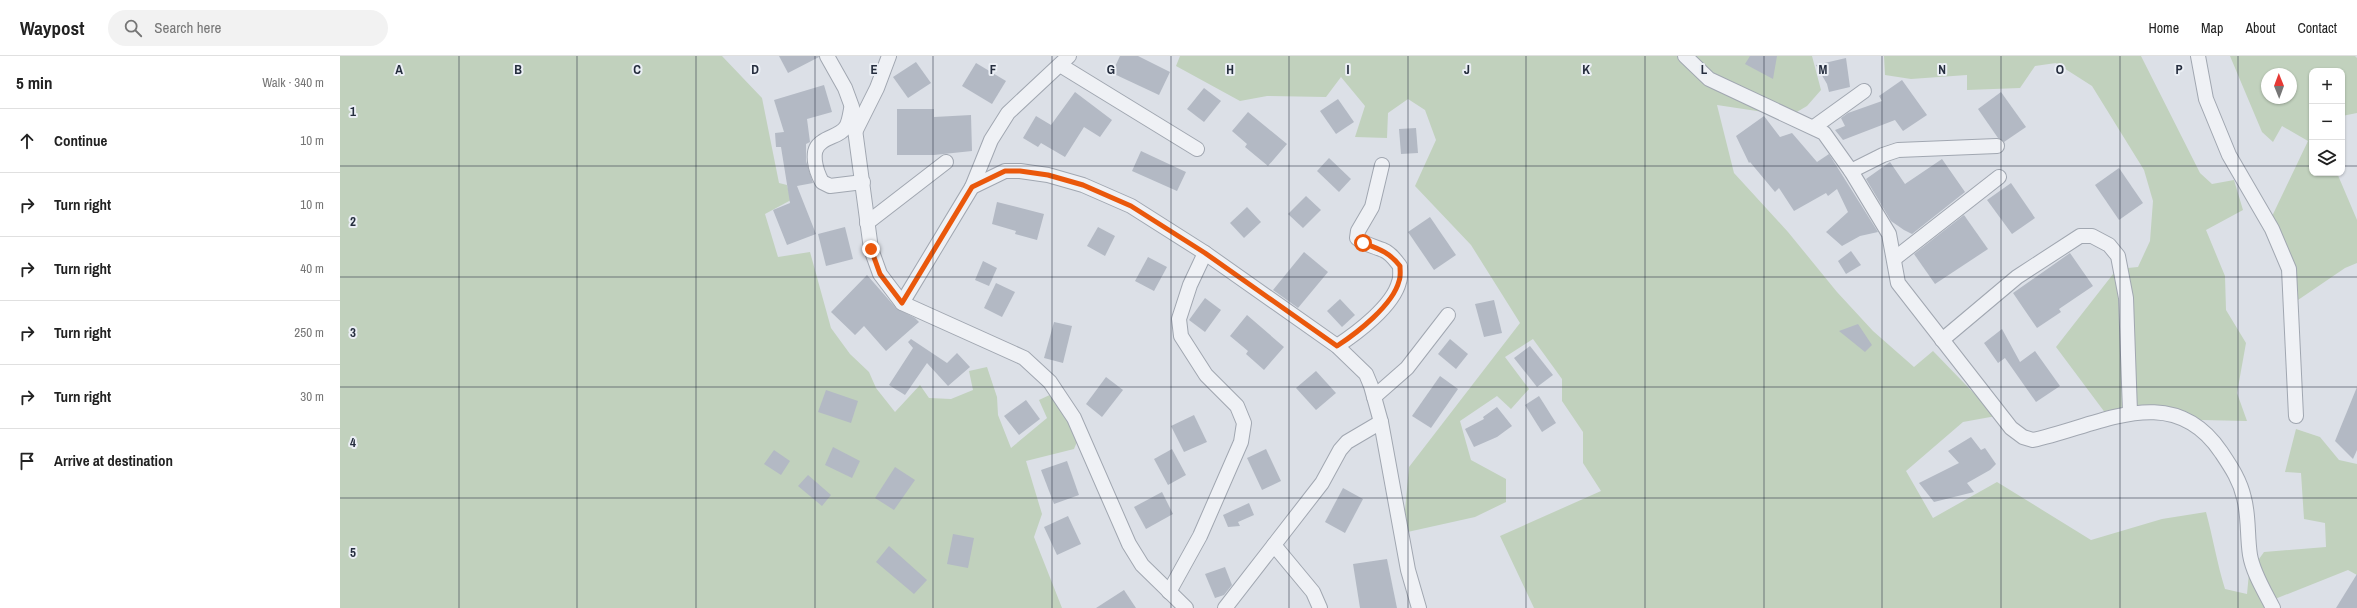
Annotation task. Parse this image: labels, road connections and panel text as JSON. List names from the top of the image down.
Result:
{
  "north": "top",
  "page": {
    "header": "Waypost",
    "search": "Search here",
    "nav": [
      "Home",
      "Map",
      "About",
      "Contact"
    ],
    "heading": ["5 min", "Walk · 340 m"],
    "map_buttons": ["+", "−"],
    "list": [
      ["Continue", "10 m"],
      ["Turn right", "10 m"],
      ["Turn right", "40 m"],
      ["Turn right", "250 m"],
      ["Turn right", "30 m"],
      "Arrive at destination"
    ]
  },
  "grid": {
    "columns": [
      "A",
      "B",
      "C",
      "D",
      "E",
      "F",
      "G",
      "H",
      "I",
      "J",
      "K",
      "L",
      "M",
      "N",
      "O",
      "P"
    ],
    "rows": [
      "1",
      "2",
      "3",
      "4",
      "5"
    ]
  }
}
